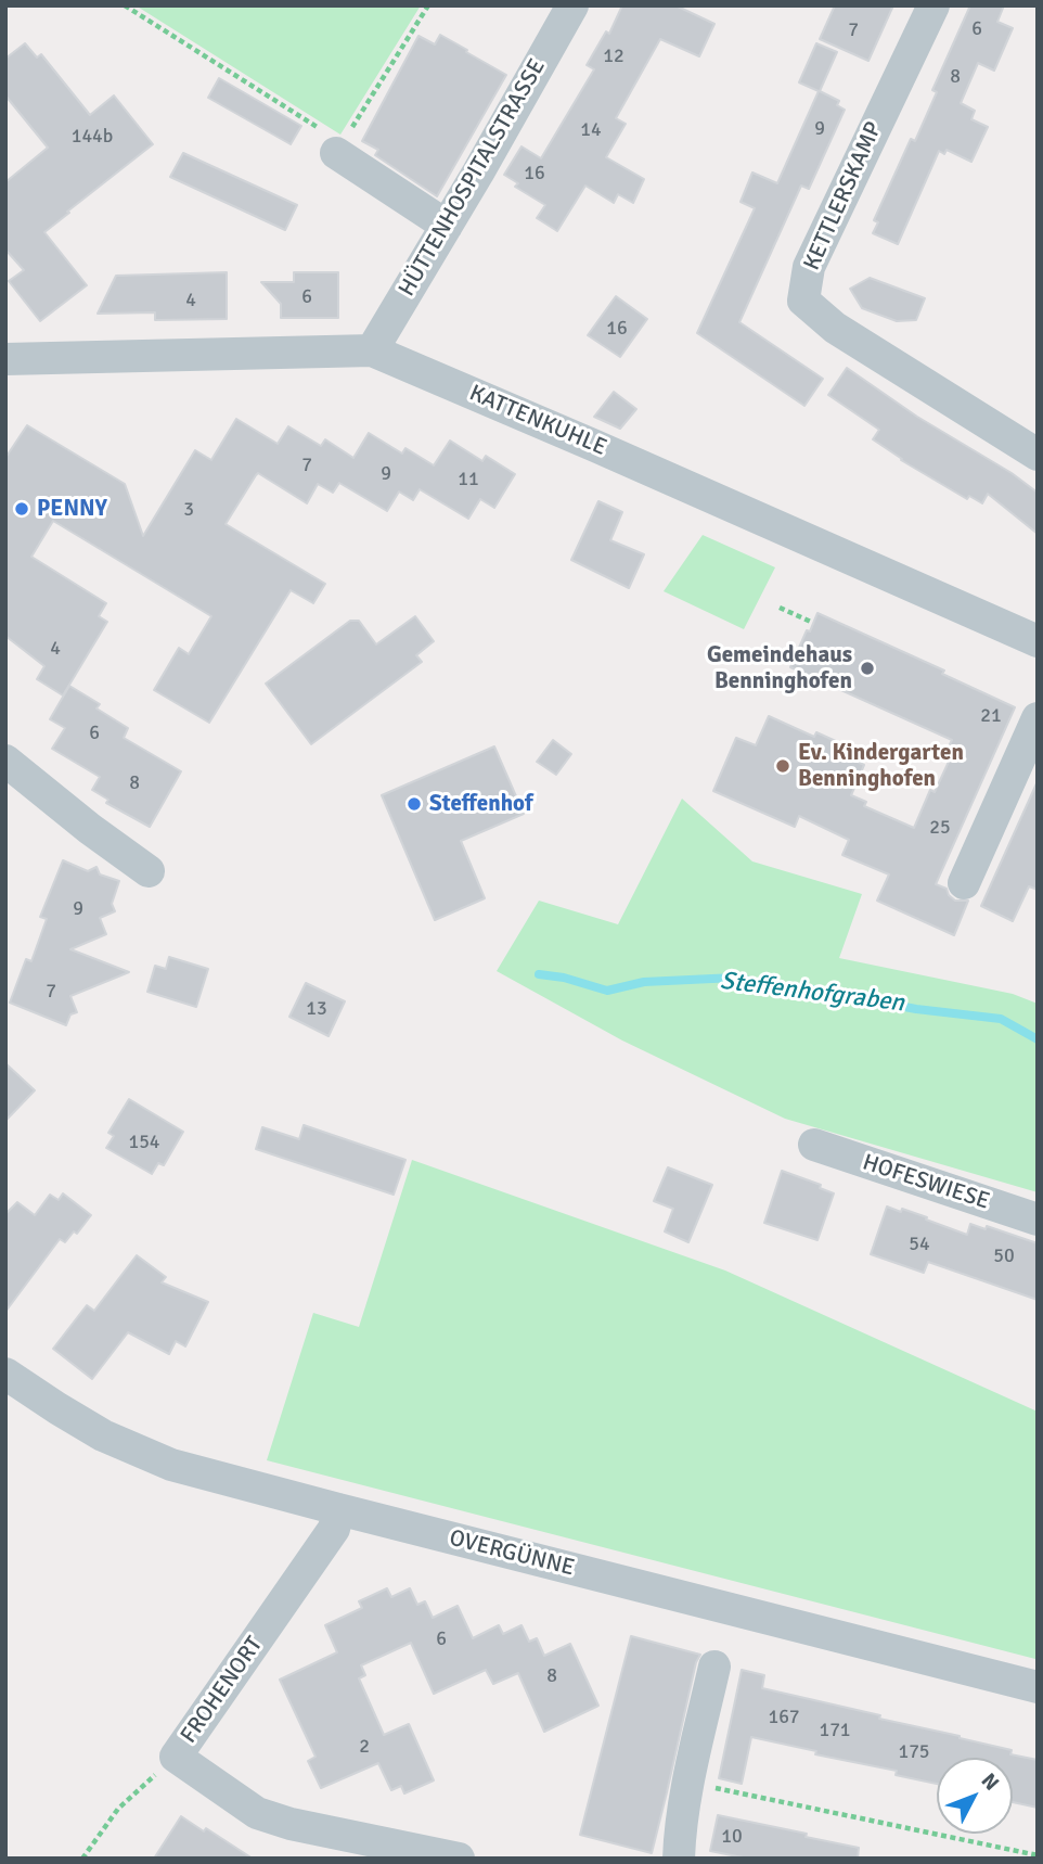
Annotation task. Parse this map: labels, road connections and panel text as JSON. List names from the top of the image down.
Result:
{
  "streets": {
    "street": [
      "HÜTTENHOSPITALSTRASSE",
      "KETTLERSKAMP",
      "KATTENKUHLE",
      "HOFESWIESE",
      "OVERGÜNNE",
      "FROHENORT"
    ]
  },
  "crossings": [
    ["HÜTTENHOSPITALSTRASSE", "KATTENKUHLE"],
    ["OVERGÜNNE", "FROHENORT"]
  ],
  "water": ["Steffenhofgraben"],
  "places": [
    "PENNY",
    "Gemeindehaus Benninghofen",
    "Ev. Kindergarten Benninghofen",
    "Steffenhof"
  ],
  "house_numbers": [
    "6",
    "7",
    "12",
    "8",
    "9",
    "14",
    "144b",
    "16",
    "6",
    "4",
    "16",
    "7",
    "9",
    "11",
    "3",
    "4",
    "21",
    "6",
    "8",
    "25",
    "9",
    "7",
    "13",
    "154",
    "54",
    "50",
    "6",
    "8",
    "167",
    "171",
    "2",
    "175",
    "10"
  ],
  "north": "top right"
}
